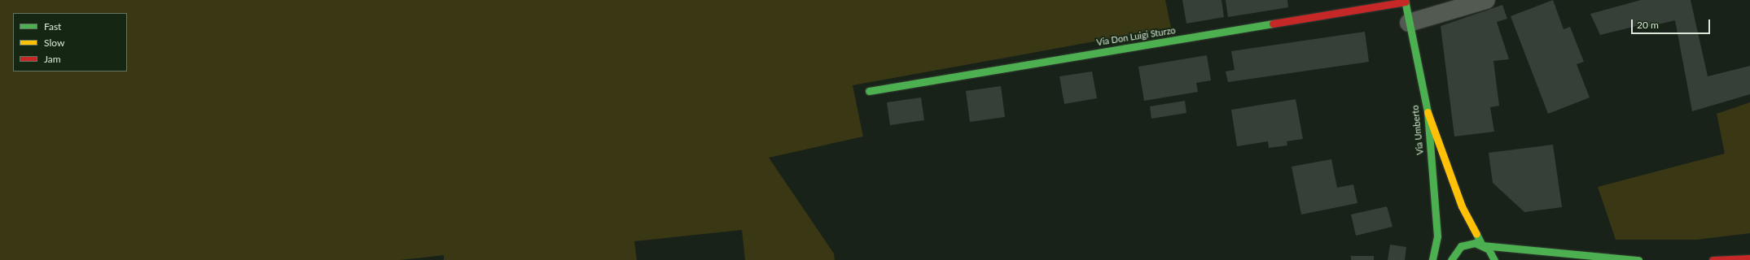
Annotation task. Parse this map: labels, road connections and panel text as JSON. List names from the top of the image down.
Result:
{
  "streets": {
    "street": ["Via Don Luigi Sturzo", "Via Umberto"]
  },
  "crossings": [
    ["Via Don Luigi Sturzo", "Via Umberto"]
  ],
  "legend": ["Fast", "Slow", "Jam"],
  "scale_bar": "20 m"
}
